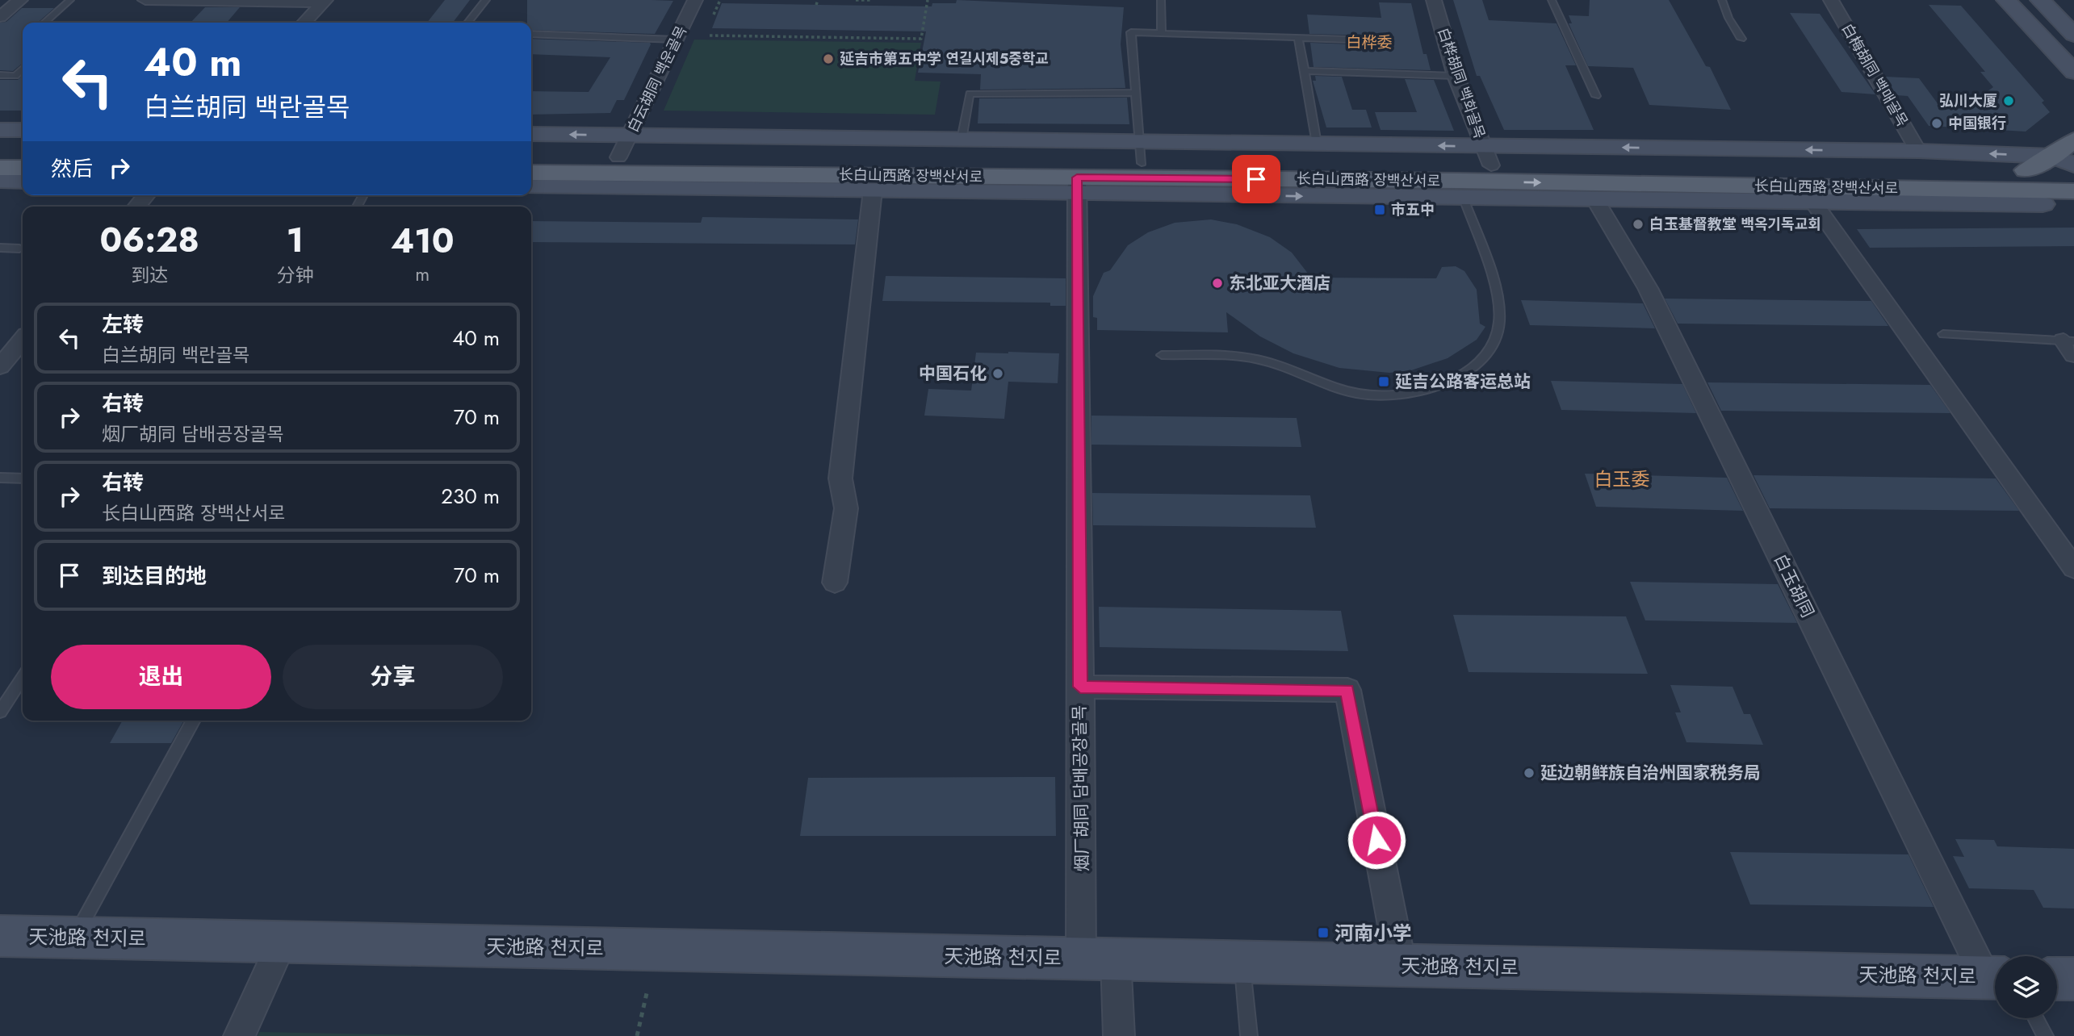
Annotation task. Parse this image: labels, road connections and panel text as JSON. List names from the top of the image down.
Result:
{
  "streets": {
    "main road": ["长白山西路 장백산서로"],
    "street": [
      "白梅胡同 백매골목",
      "白云胡同 백운골목",
      "白桦胡同 백화골목",
      "白玉胡同",
      "烟厂胡同 담배공장골목",
      "天池路 천지로"
    ]
  },
  "crossings": [
    ["白云胡同 백운골목", "长白山西路 장백산서로"],
    ["白桦胡同 백화골목", "长白山西路 장백산서로"],
    ["长白山西路 장백산서로", "烟厂胡同 담배공장골목"],
    ["白玉胡同", "天池路 천지로"],
    ["烟厂胡同 담배공장골목", "天池路 천지로"]
  ],
  "districts": ["白桦委", "白玉委"],
  "places": {
    "other": [
      "延吉市第五中学 연길시제5중학교",
      "弘川大厦",
      "中国银行",
      "白玉基督教堂 백옥기독교회",
      "东北亚大酒店",
      "中国石化",
      "延边朝鲜族自治州国家税务局"
    ],
    "transit": ["市五中", "延吉公路客运总站", "河南小学"]
  },
  "page": {
    "turn": ["40 m", "白兰胡同 백란골목"],
    "then": "然后",
    "eta": [
      "06:28",
      "到达",
      "1",
      "分钟",
      "410",
      "m"
    ],
    "list": [
      {
        "name": "左转",
        "note": "白兰胡同 백란골목",
        "value": "40 m"
      },
      {
        "name": "右转",
        "note": "烟厂胡同 담배공장골목",
        "value": "70 m"
      },
      {
        "name": "右转",
        "note": "长白山西路 장백산서로",
        "value": "230 m"
      },
      {
        "name": "到达目的地",
        "value": "70 m"
      }
    ],
    "buttons": ["退出", "分享"]
  }
}
